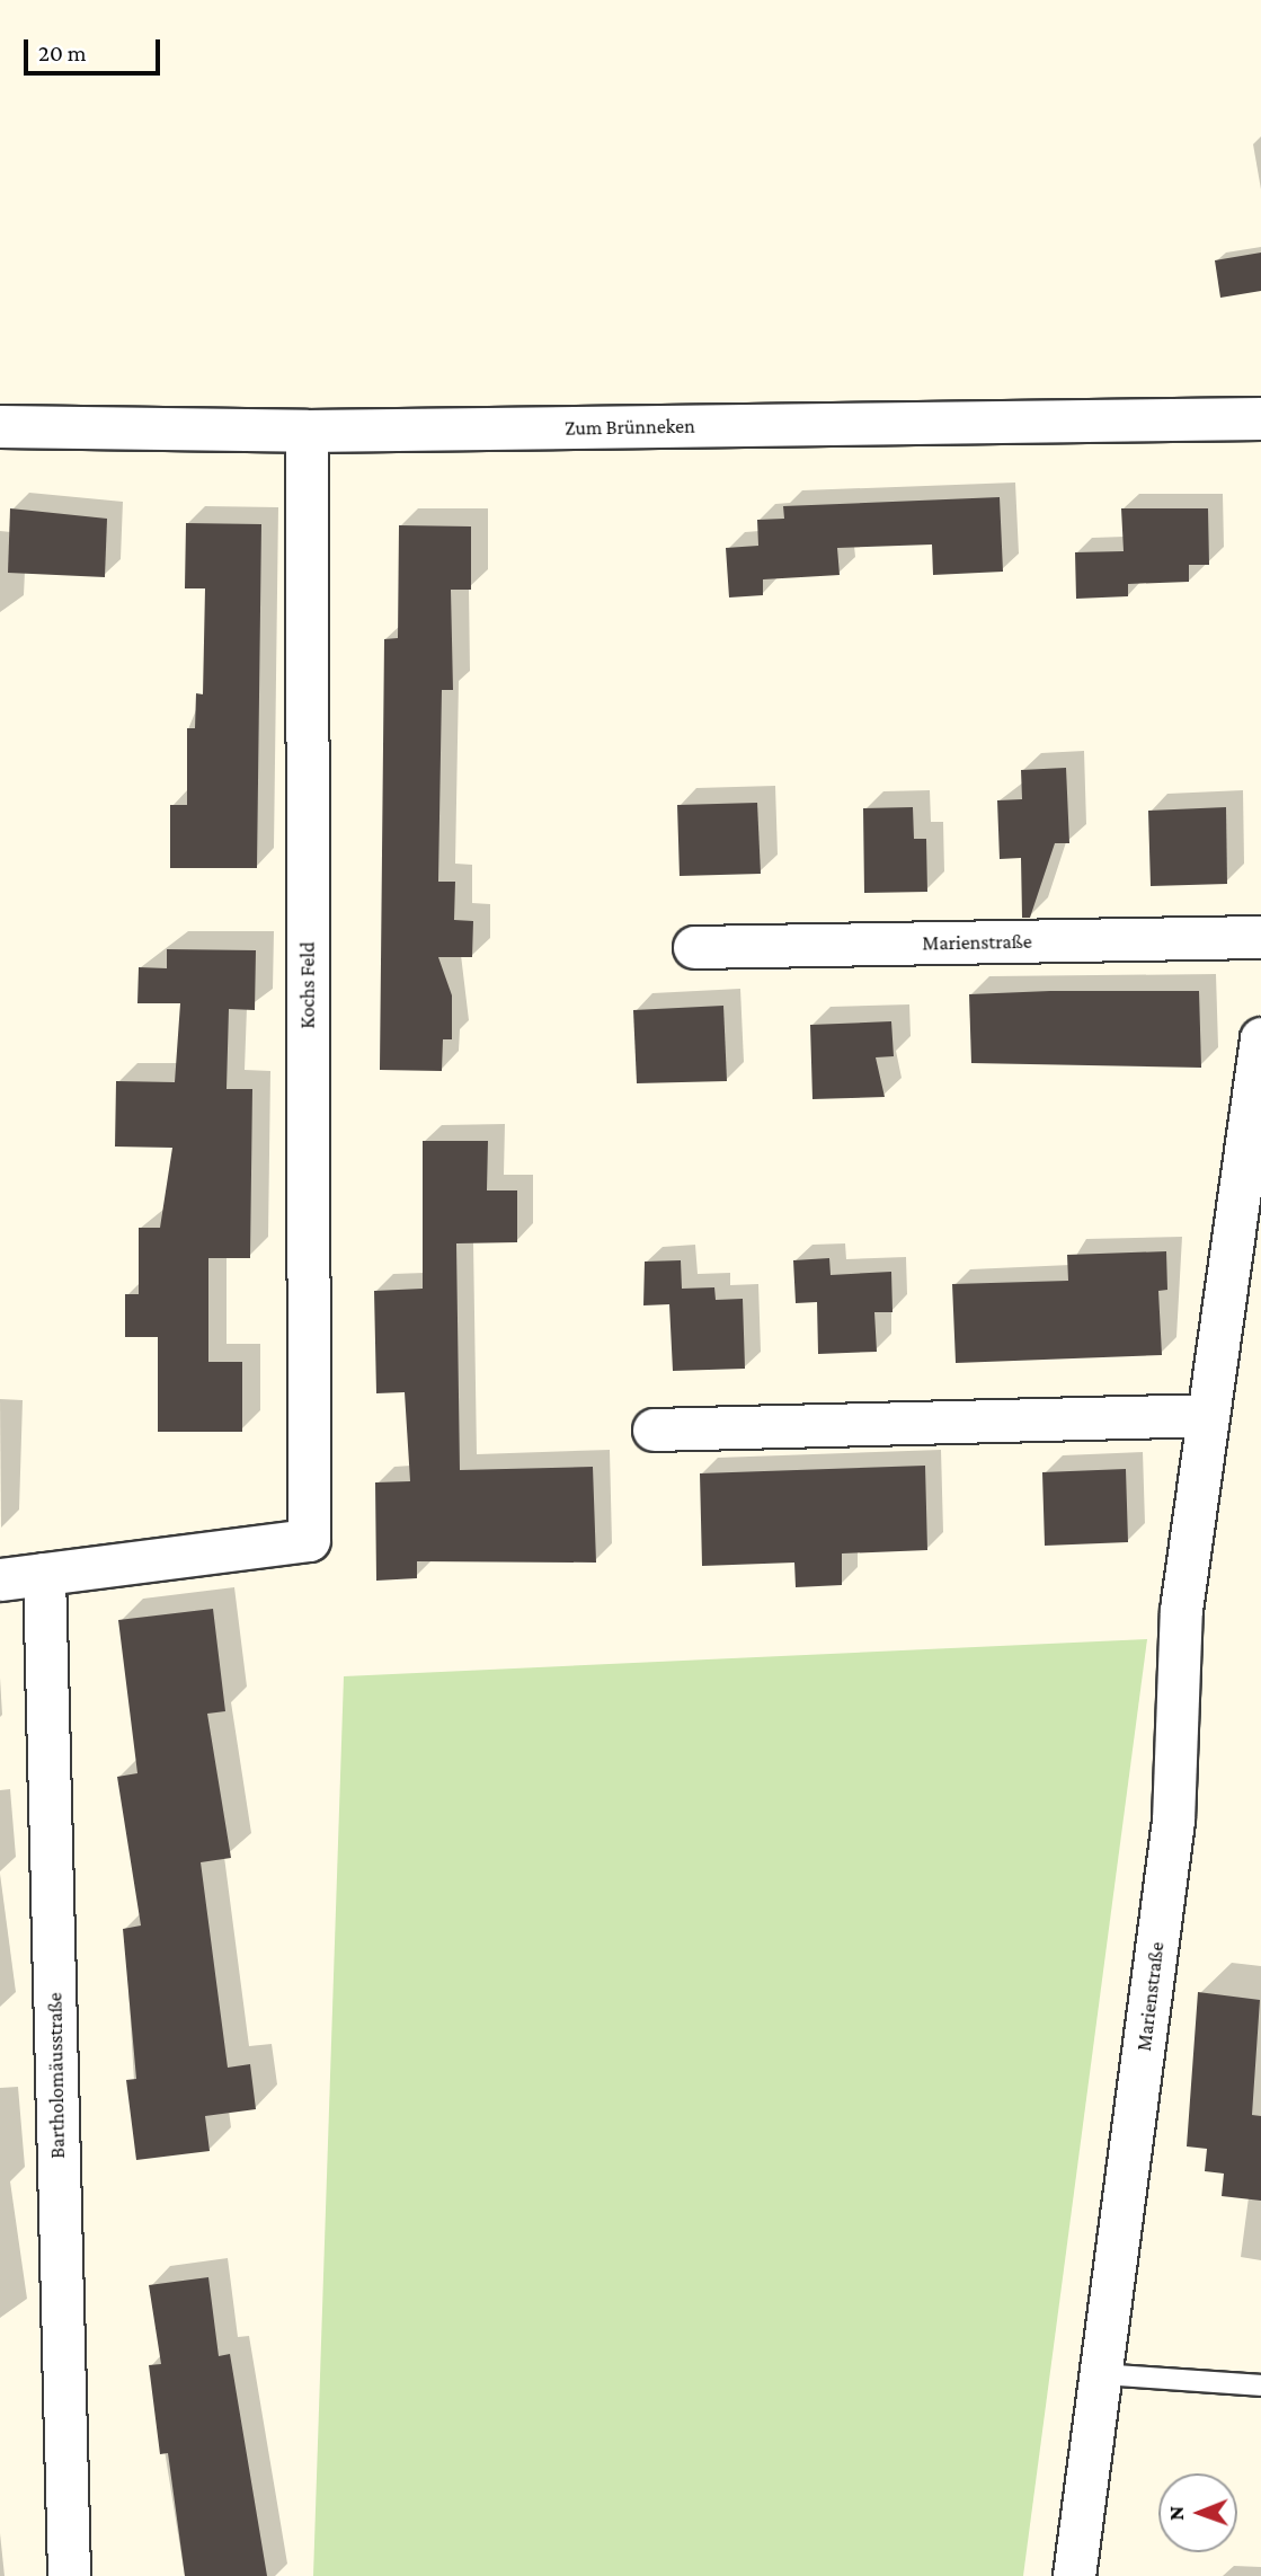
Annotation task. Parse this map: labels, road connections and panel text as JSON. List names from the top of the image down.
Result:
{
  "streets": {
    "street": [
      "Zum Brünneken",
      "Marienstraße",
      "Kochs Feld",
      "Bartholomäusstraße"
    ]
  },
  "crossings": [
    ["Zum Brünneken", "Kochs Feld"],
    ["Kochs Feld", "Bartholomäusstraße"]
  ],
  "scale_bar": "20 m",
  "north": "left"
}
